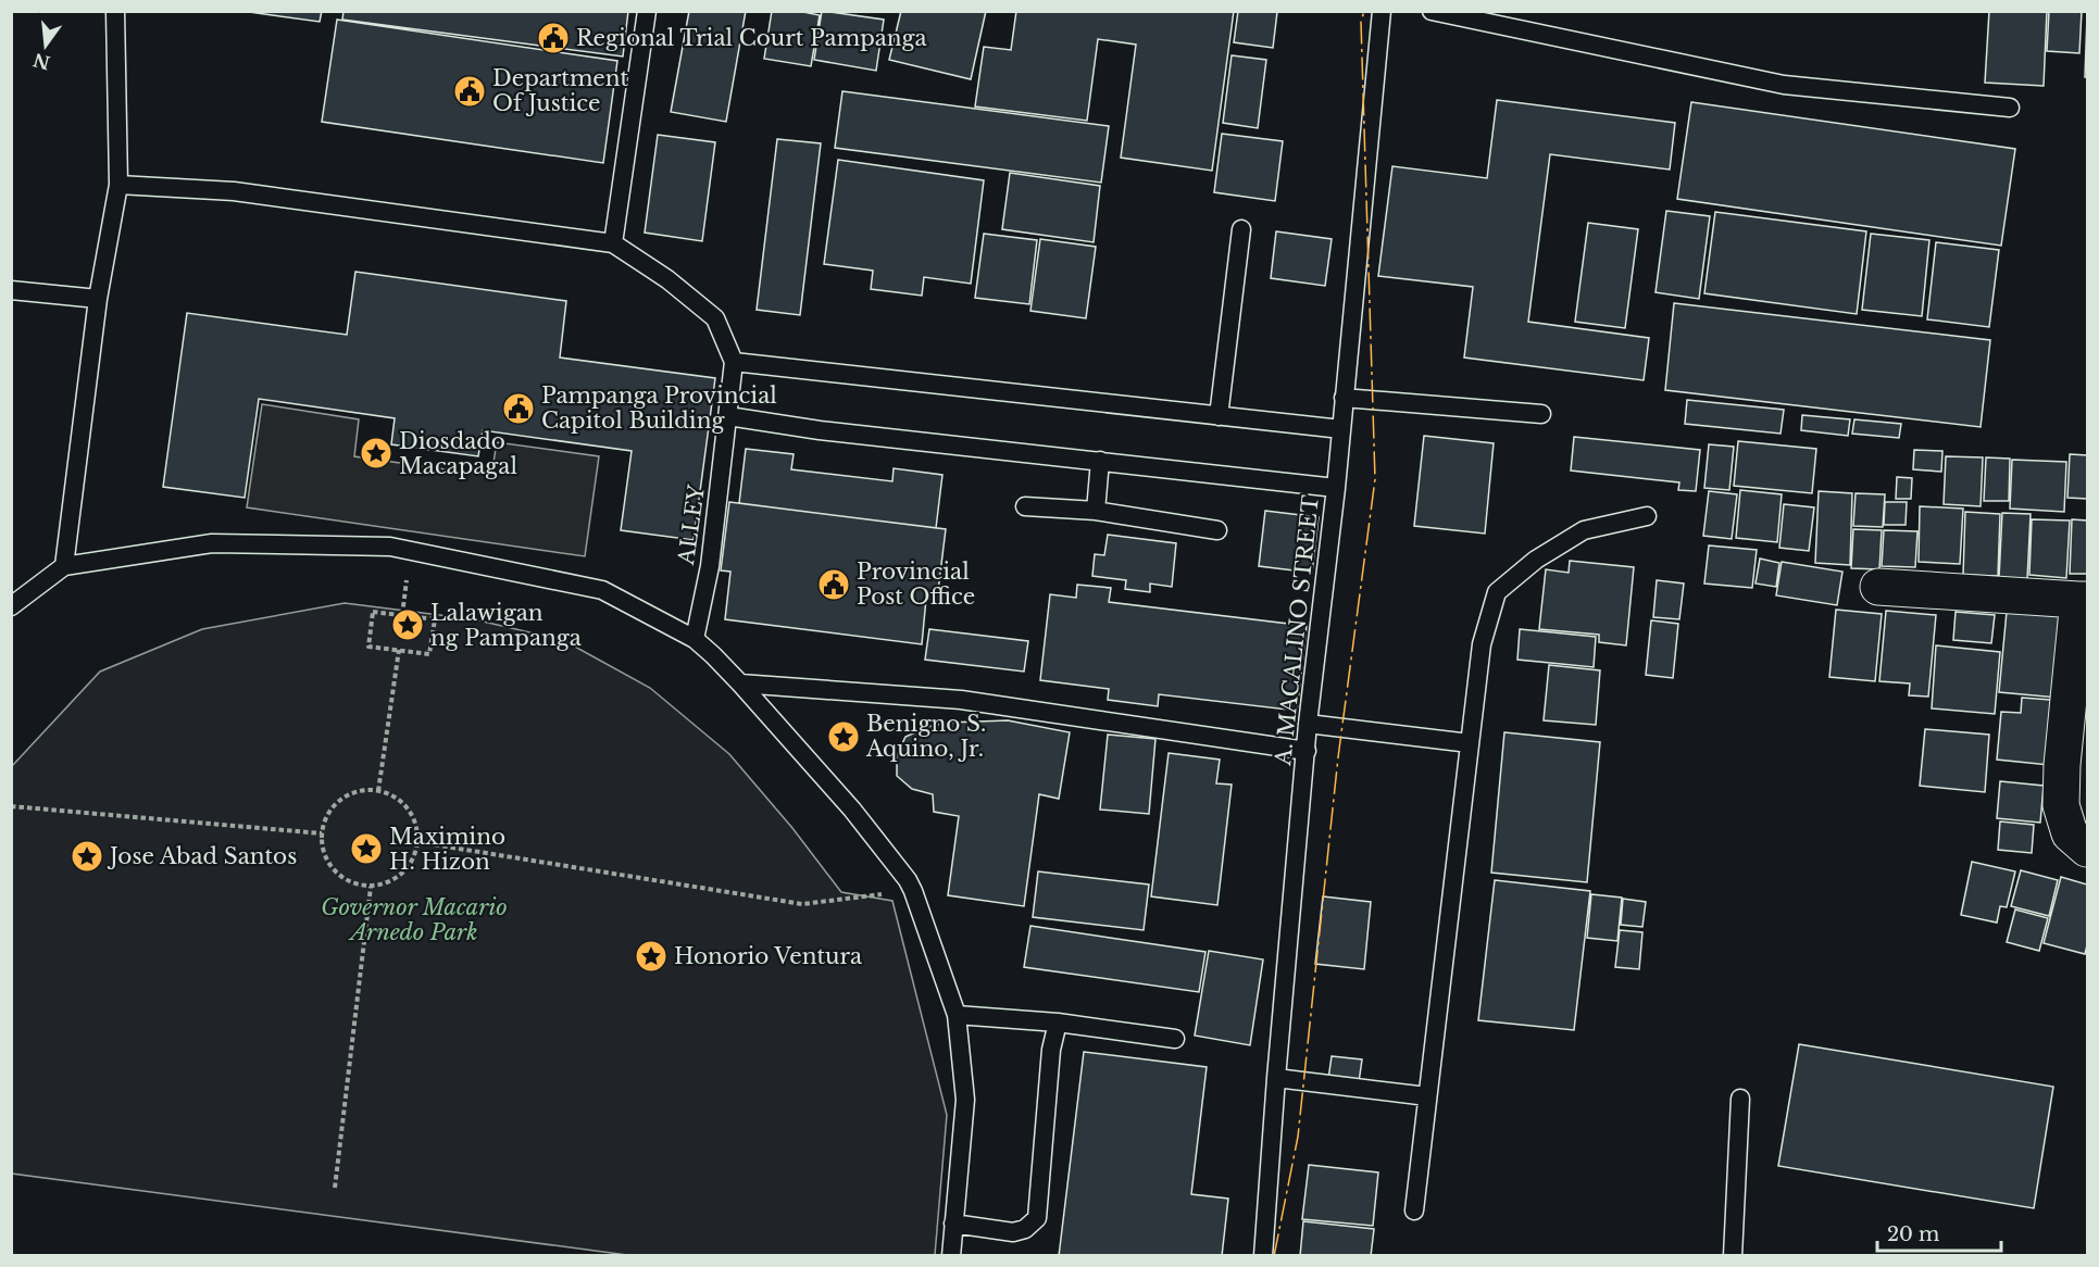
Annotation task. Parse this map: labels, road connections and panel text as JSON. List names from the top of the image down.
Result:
{
  "streets": {
    "lane": ["ALLEY", "A. MACALINO STREET"]
  },
  "parks": ["Governor Macario Arnedo Park"],
  "places": {
    "public building": [
      "Regional Trial Court Pampanga",
      "Department Of Justice",
      "Pampanga Provincial Capitol Building",
      "Provincial Post Office"
    ],
    "place": [
      "Diosdado Macapagal",
      "Lalawigan ng Pampanga",
      "Benigno S. Aquino, Jr.",
      "Maximino H. Hizon",
      "Jose Abad Santos",
      "Honorio Ventura"
    ]
  },
  "scale_bar": "20 m",
  "north": "bottom"
}
